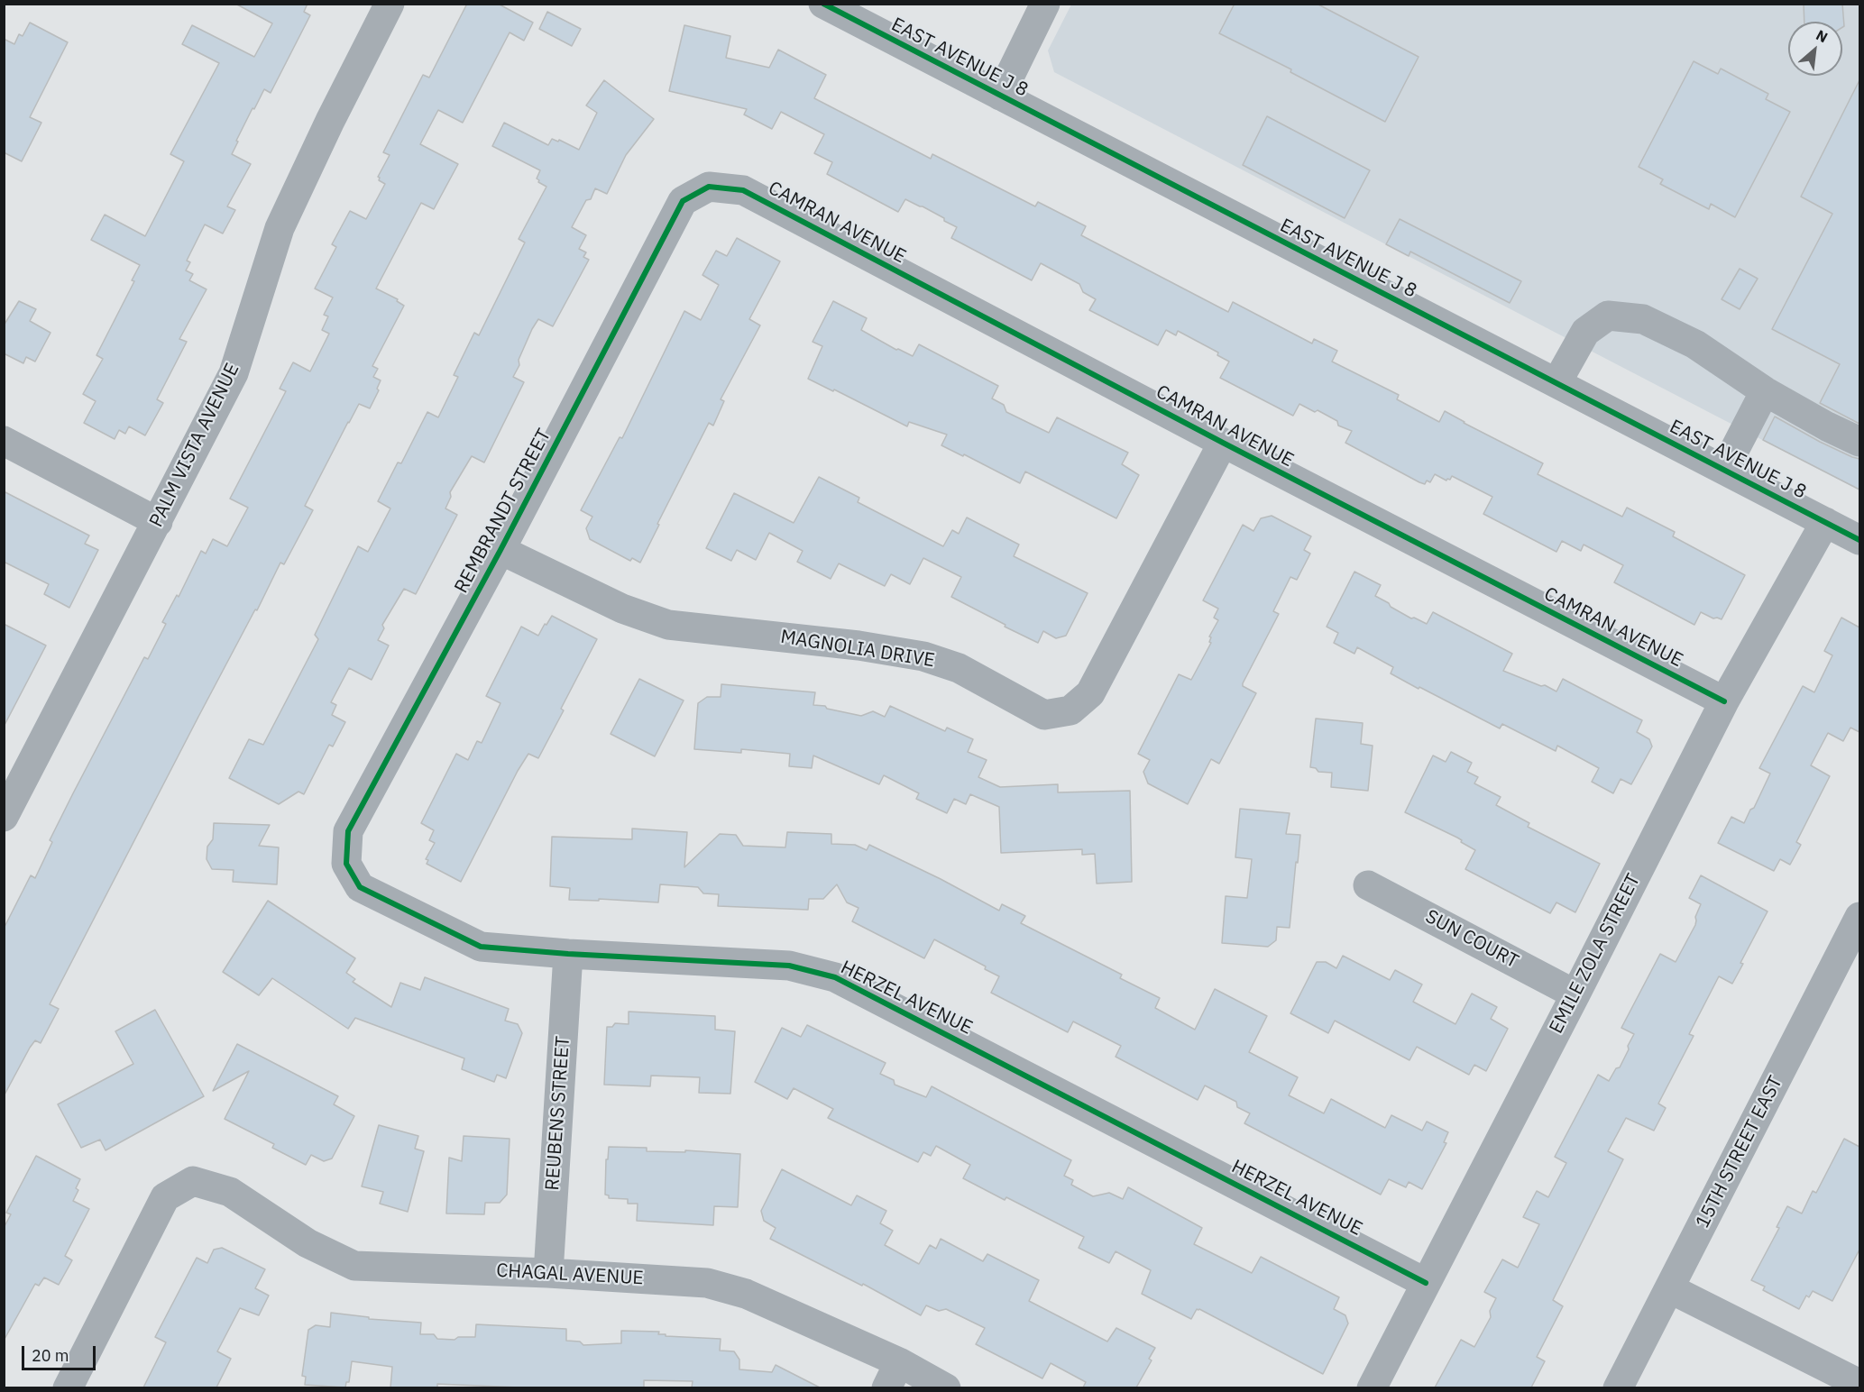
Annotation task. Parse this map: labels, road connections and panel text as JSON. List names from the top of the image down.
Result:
{
  "streets": {
    "street": [
      "EAST AVENUE J 8",
      "CAMRAN AVENUE",
      "PALM VISTA AVENUE",
      "REMBRANDT STREET",
      "MAGNOLIA DRIVE",
      "SUN COURT",
      "EMILE ZOLA STREET",
      "HERZEL AVENUE",
      "REUBENS STREET",
      "15TH STREET EAST",
      "CHAGAL AVENUE"
    ]
  },
  "crossings": [
    ["EAST AVENUE J 8", "EMILE ZOLA STREET"],
    ["CAMRAN AVENUE", "REMBRANDT STREET"],
    ["CAMRAN AVENUE", "MAGNOLIA DRIVE"],
    ["CAMRAN AVENUE", "EMILE ZOLA STREET"],
    ["REMBRANDT STREET", "MAGNOLIA DRIVE"],
    ["REMBRANDT STREET", "HERZEL AVENUE"],
    ["SUN COURT", "EMILE ZOLA STREET"],
    ["EMILE ZOLA STREET", "HERZEL AVENUE"],
    ["HERZEL AVENUE", "REUBENS STREET"],
    ["REUBENS STREET", "CHAGAL AVENUE"]
  ],
  "scale_bar": "20 m",
  "north": "top right"
}
